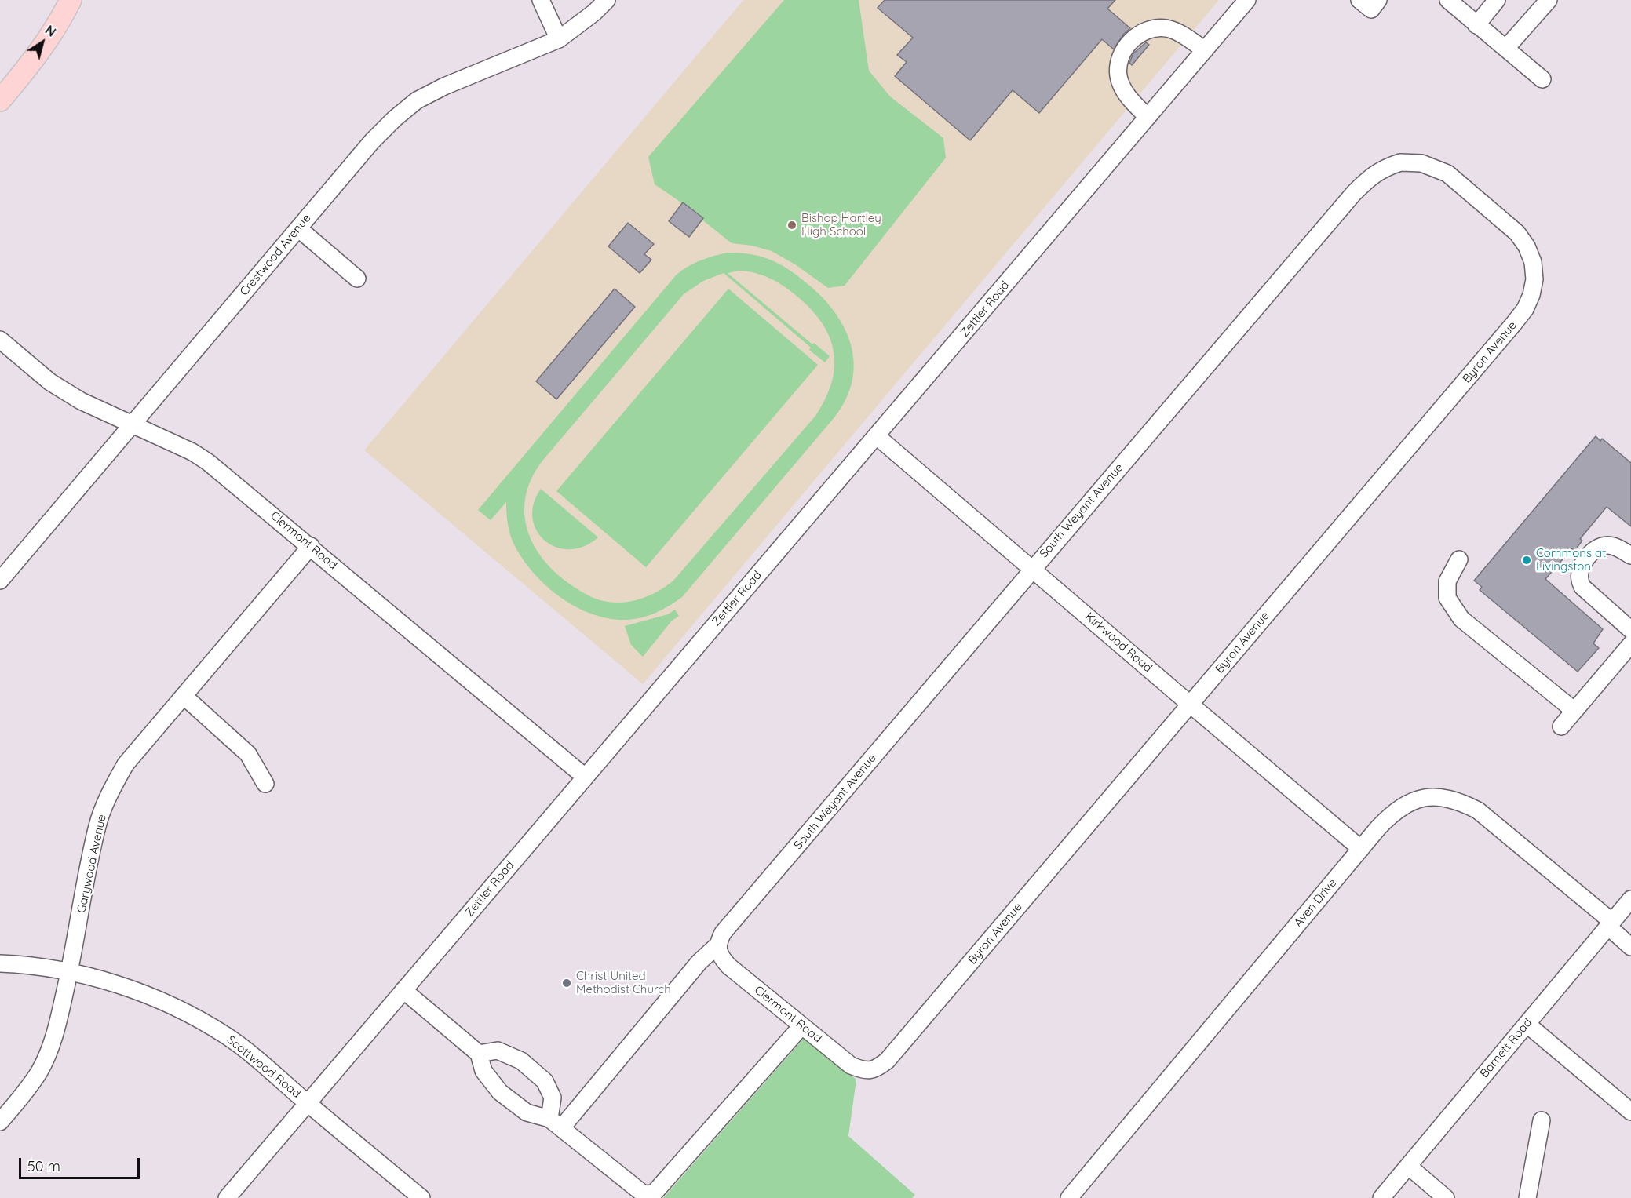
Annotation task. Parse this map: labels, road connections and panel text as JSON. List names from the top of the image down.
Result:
{
  "streets": {
    "street": [
      "Crestwood Avenue",
      "Zettler Road",
      "Byron Avenue",
      "South Weyant Avenue",
      "Clermont Road",
      "Kirkwood Road",
      "Garywood Avenue",
      "Aven Drive",
      "Barnett Road",
      "Scottwood Road"
    ]
  },
  "crossings": [
    ["Crestwood Avenue", "Clermont Road"],
    ["Zettler Road", "Clermont Road"],
    ["Zettler Road", "Kirkwood Road"],
    ["Zettler Road", "Scottwood Road"],
    ["Byron Avenue", "South Weyant Avenue"],
    ["Byron Avenue", "Clermont Road"],
    ["Byron Avenue", "Kirkwood Road"],
    ["South Weyant Avenue", "Clermont Road"],
    ["South Weyant Avenue", "Kirkwood Road"],
    ["Clermont Road", "Garywood Avenue"],
    ["Kirkwood Road", "Aven Drive"],
    ["Garywood Avenue", "Scottwood Road"],
    ["Aven Drive", "Barnett Road"]
  ],
  "places": ["Bishop Hartley High School", "Commons at Livingston", "Christ United Methodist Church"],
  "scale_bar": "50 m",
  "north": "top right"
}
